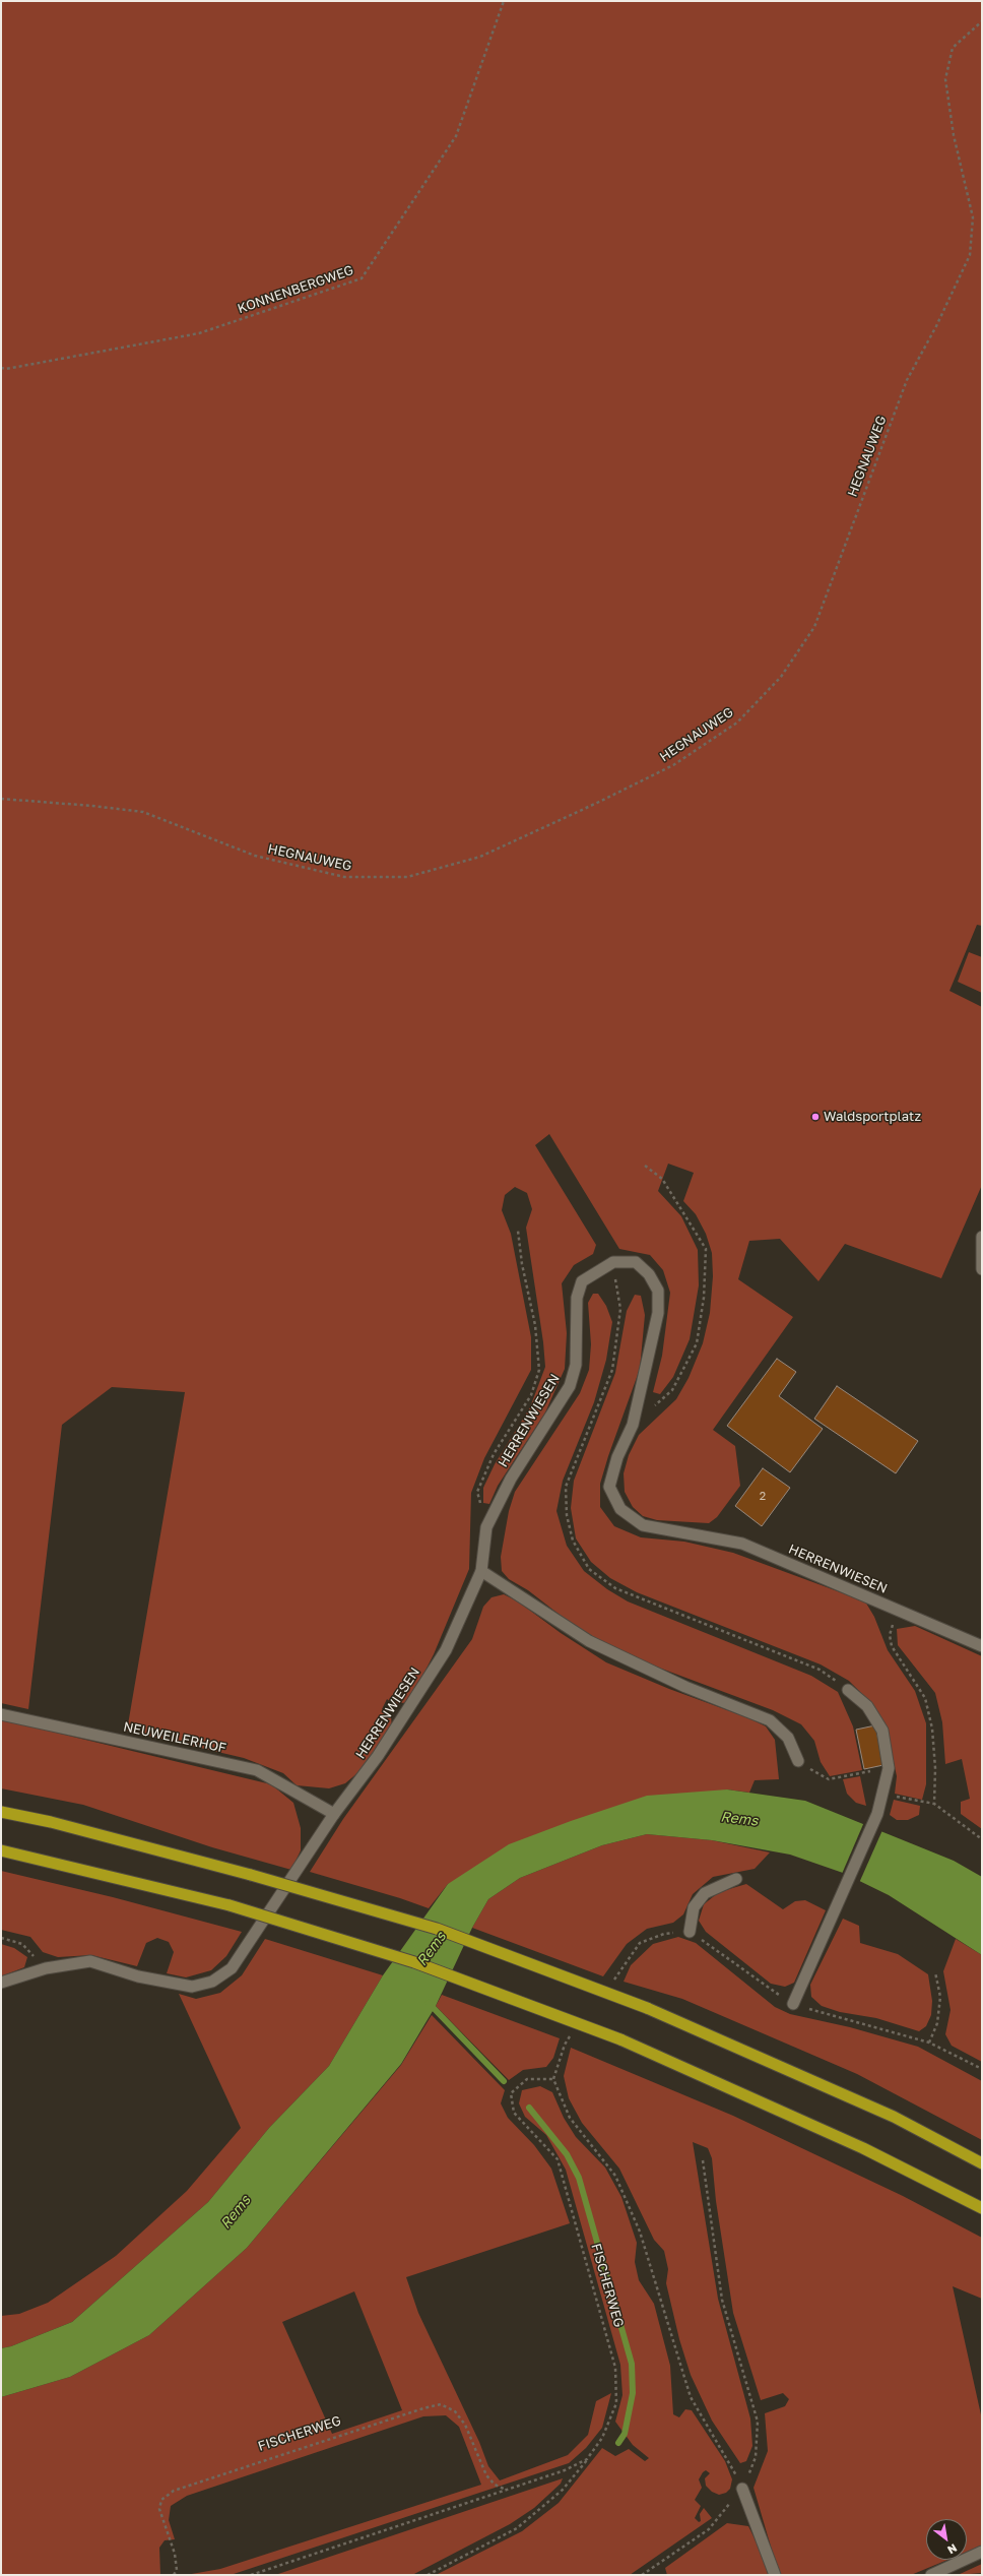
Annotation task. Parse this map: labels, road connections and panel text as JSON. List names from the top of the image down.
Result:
{
  "streets": {
    "street": ["HERRENWIESEN", "NEUWEILERHOF"],
    "path": ["KONNENBERGWEG", "HEGNAUWEG", "FISCHERWEG"]
  },
  "crossings": [
    ["HERRENWIESEN", "NEUWEILERHOF"]
  ],
  "water": ["Rems"],
  "places": ["Waldsportplatz"],
  "house_numbers": ["2"],
  "north": "bottom right"
}
